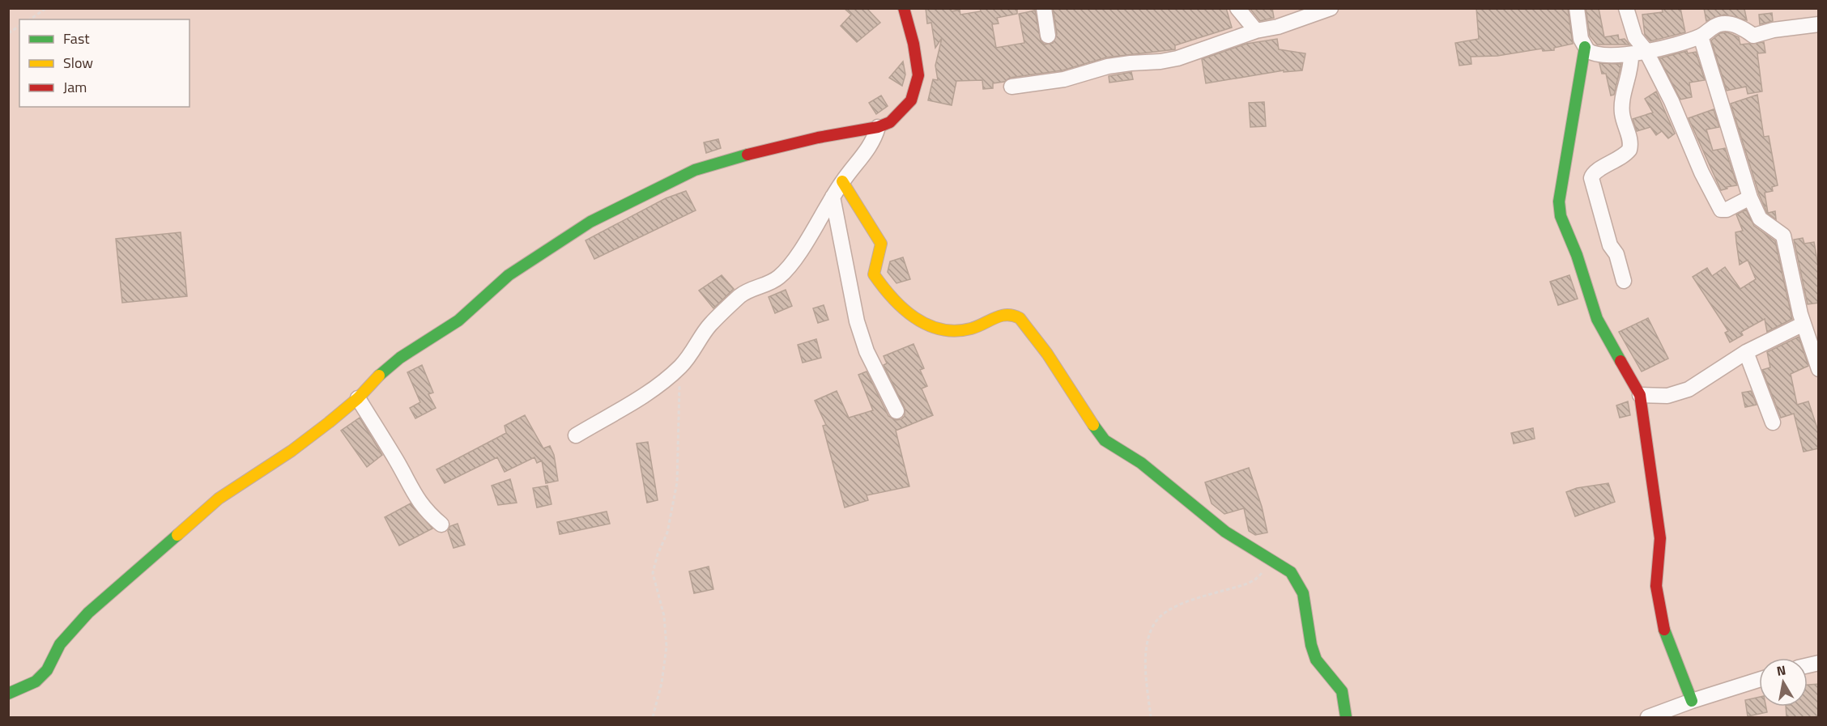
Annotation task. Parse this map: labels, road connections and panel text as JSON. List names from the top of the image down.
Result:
{
  "legend": ["Fast", "Slow", "Jam"],
  "north": "top"
}
